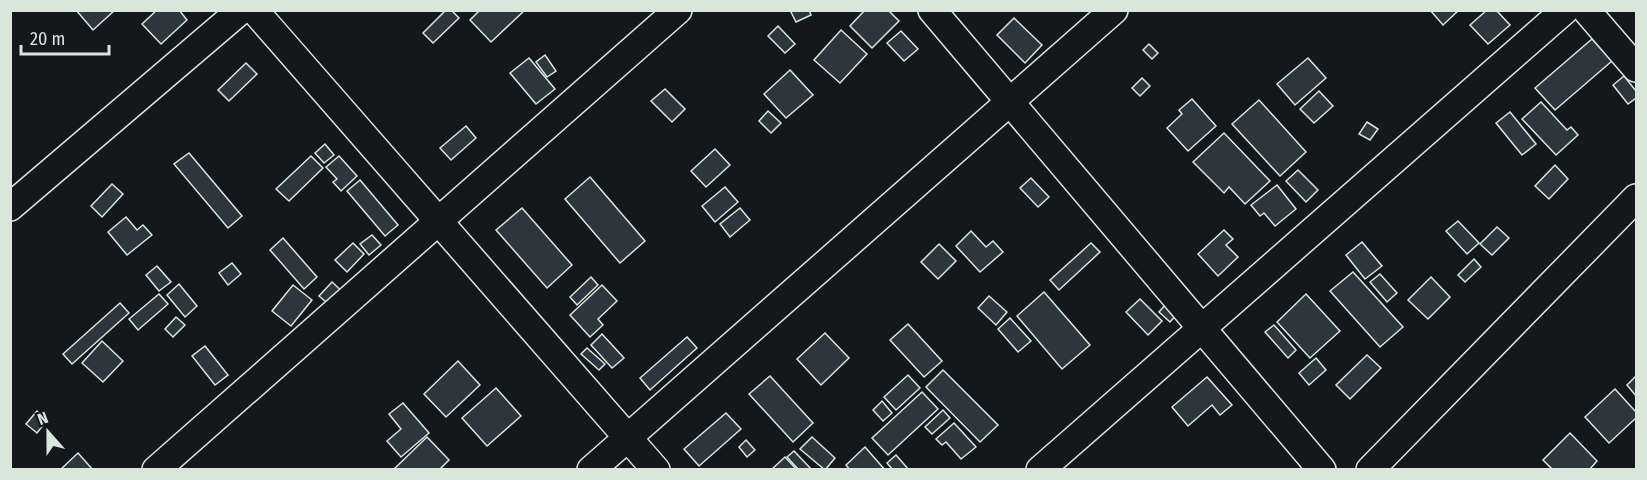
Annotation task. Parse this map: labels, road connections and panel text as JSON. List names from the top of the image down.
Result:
{
  "scale_bar": "20 m",
  "north": "top"
}
